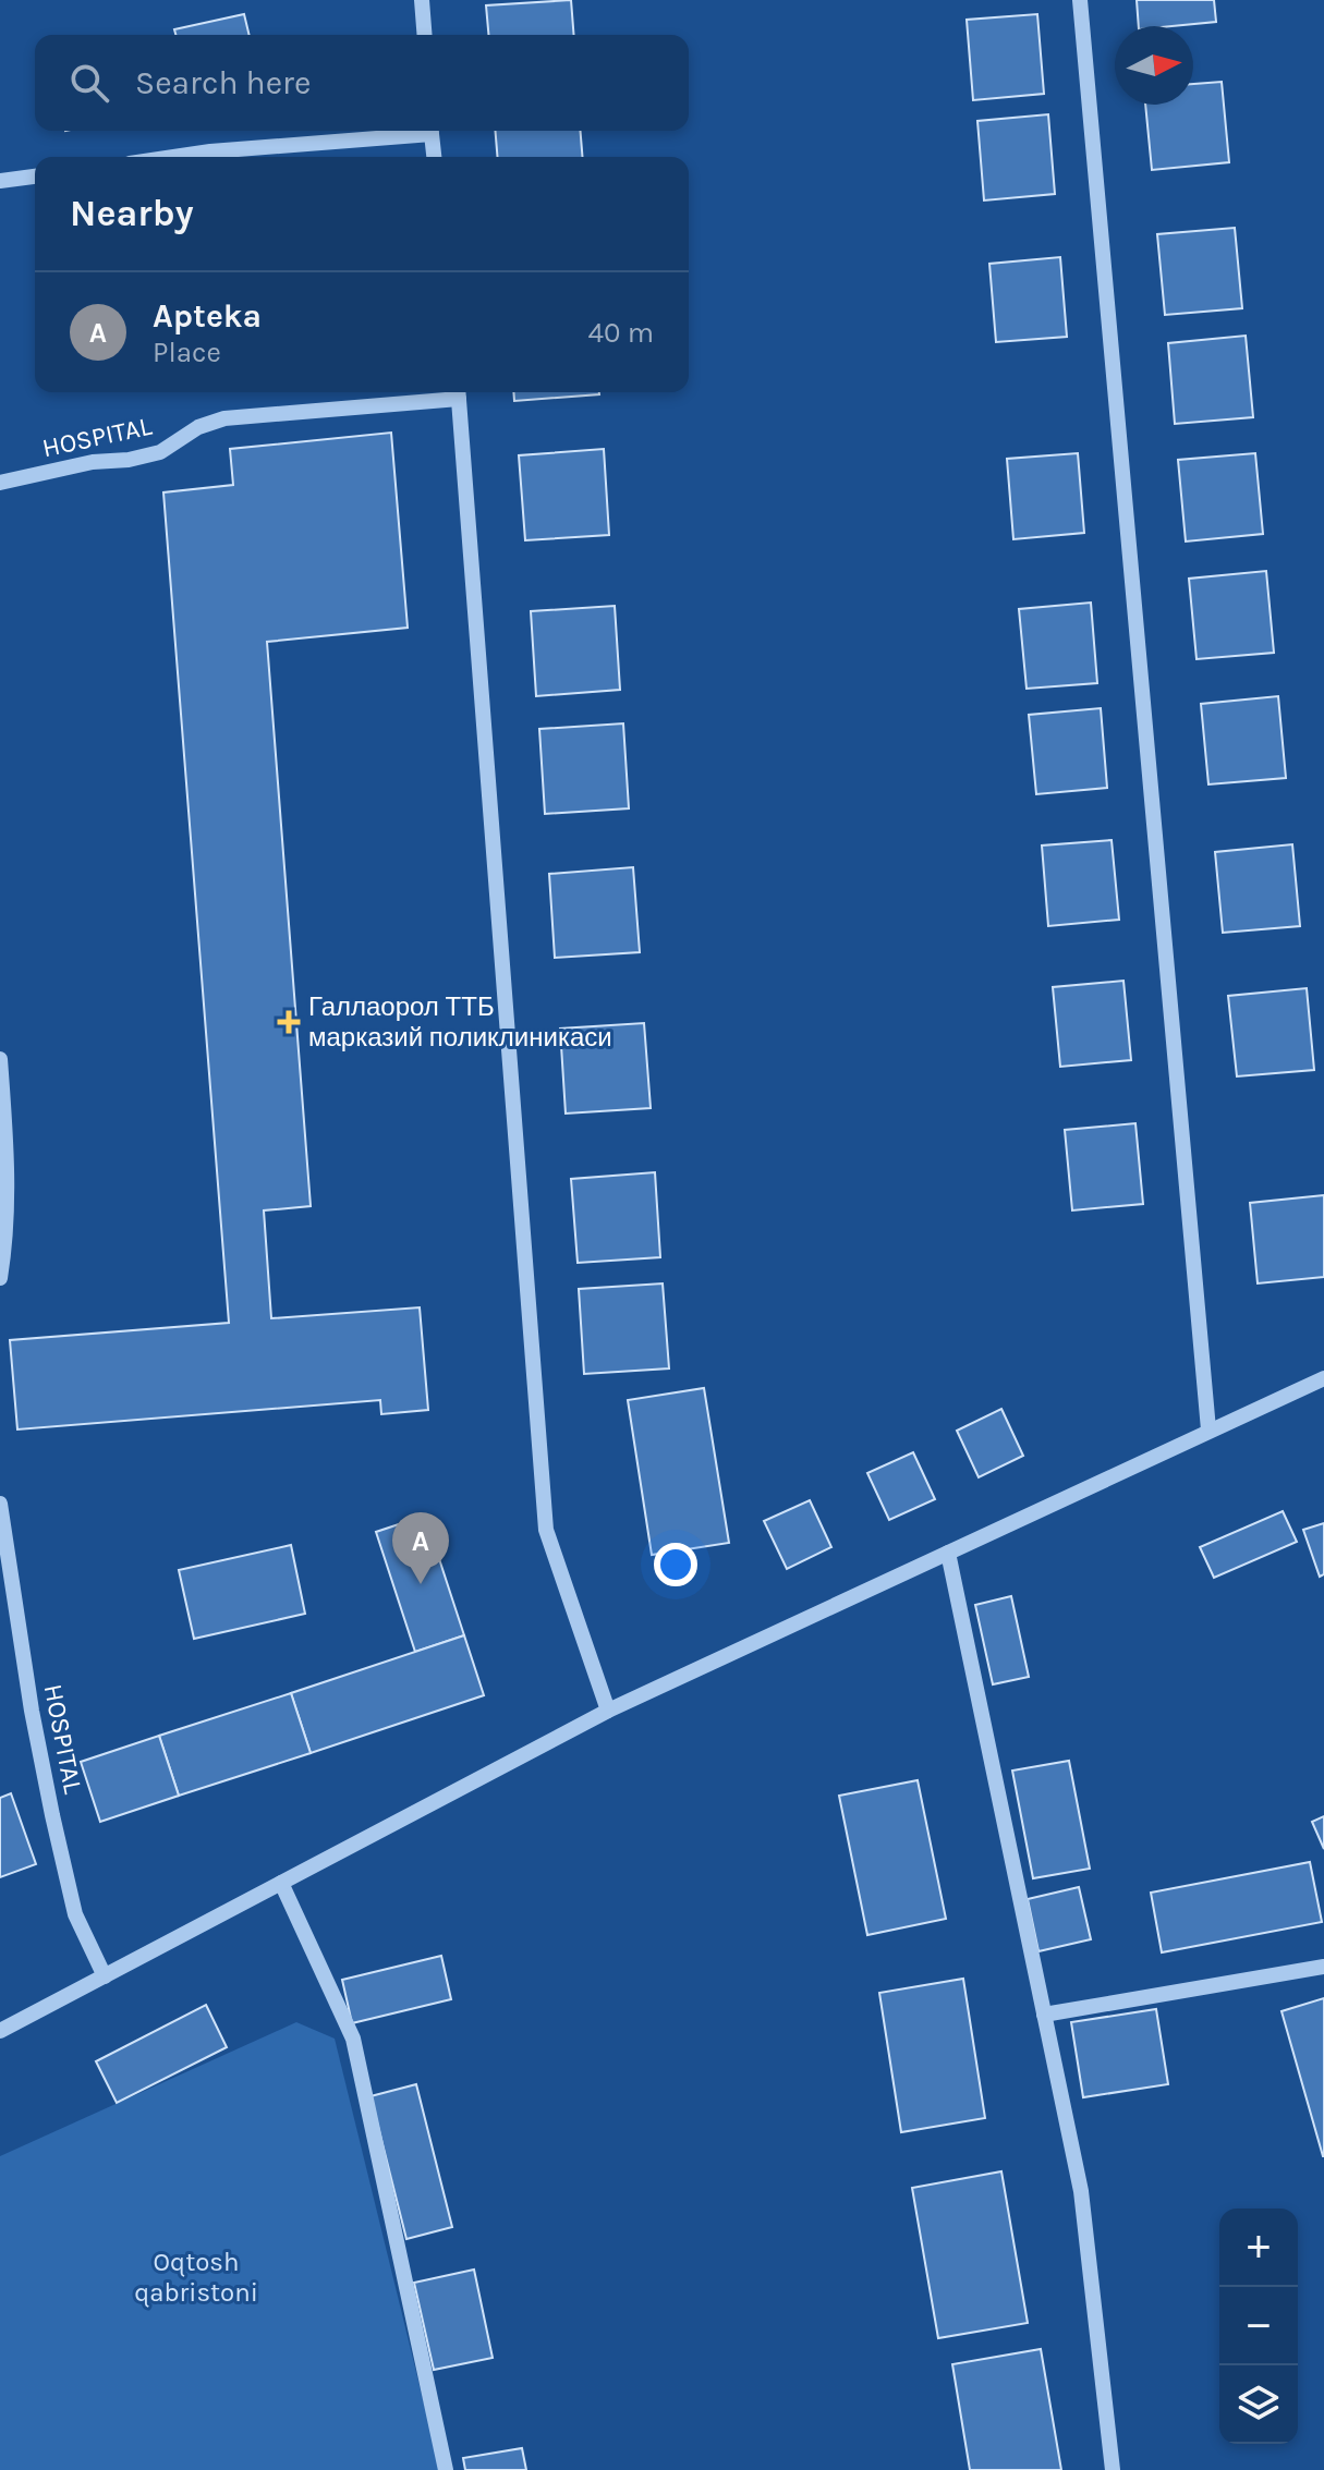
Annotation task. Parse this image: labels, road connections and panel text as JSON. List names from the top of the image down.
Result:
{
  "streets": {
    "street": ["HOSPITAL"]
  },
  "parks": ["Oqtosh qabristoni"],
  "places": {
    "health": ["Галлаорол ТТБ марказий поликлиникаси"]
  },
  "north": "right",
  "page": {
    "search": "Search here",
    "heading": "Nearby",
    "list": [
      {
        "mark": "A",
        "name": "Apteka",
        "note": "Place",
        "value": "40 m"
      }
    ],
    "pins": "A",
    "map_buttons": ["+", "−"]
  }
}
